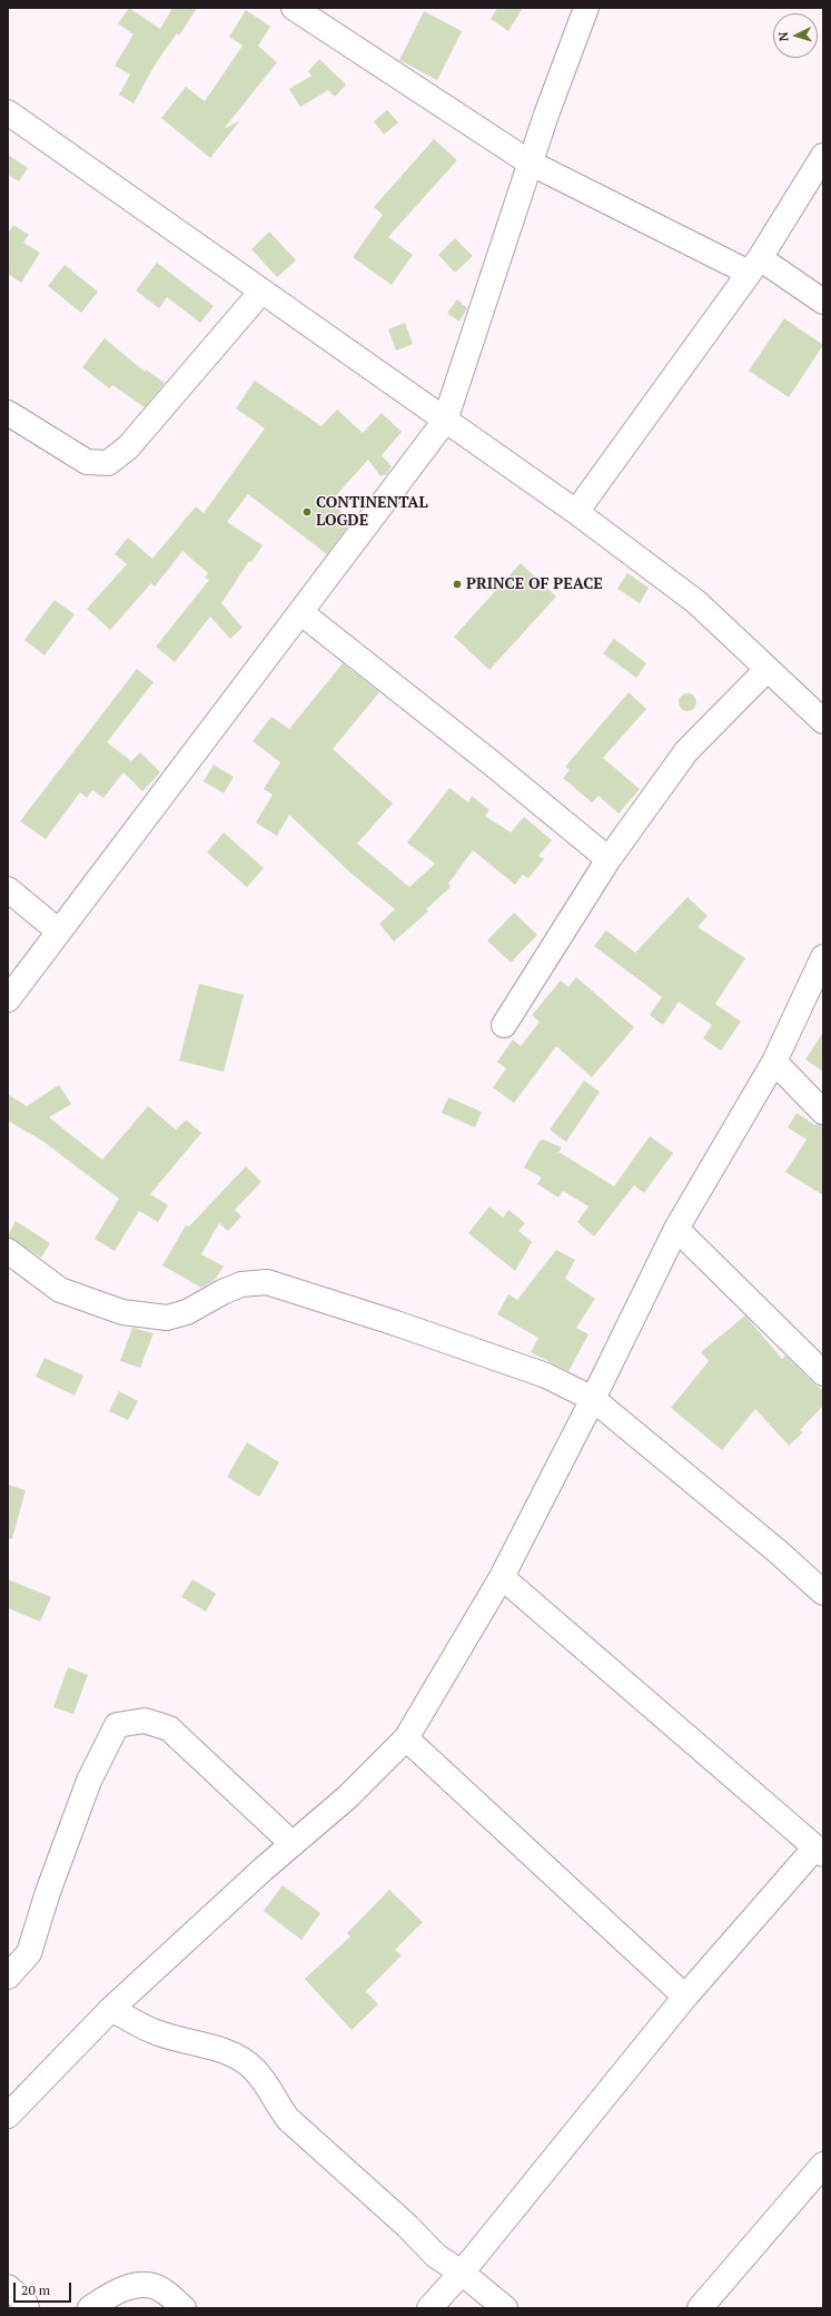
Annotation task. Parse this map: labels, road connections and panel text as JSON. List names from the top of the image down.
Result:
{
  "places": ["CONTINENTAL LOGDE", "PRINCE OF PEACE"],
  "scale_bar": "20 m",
  "north": "left"
}
